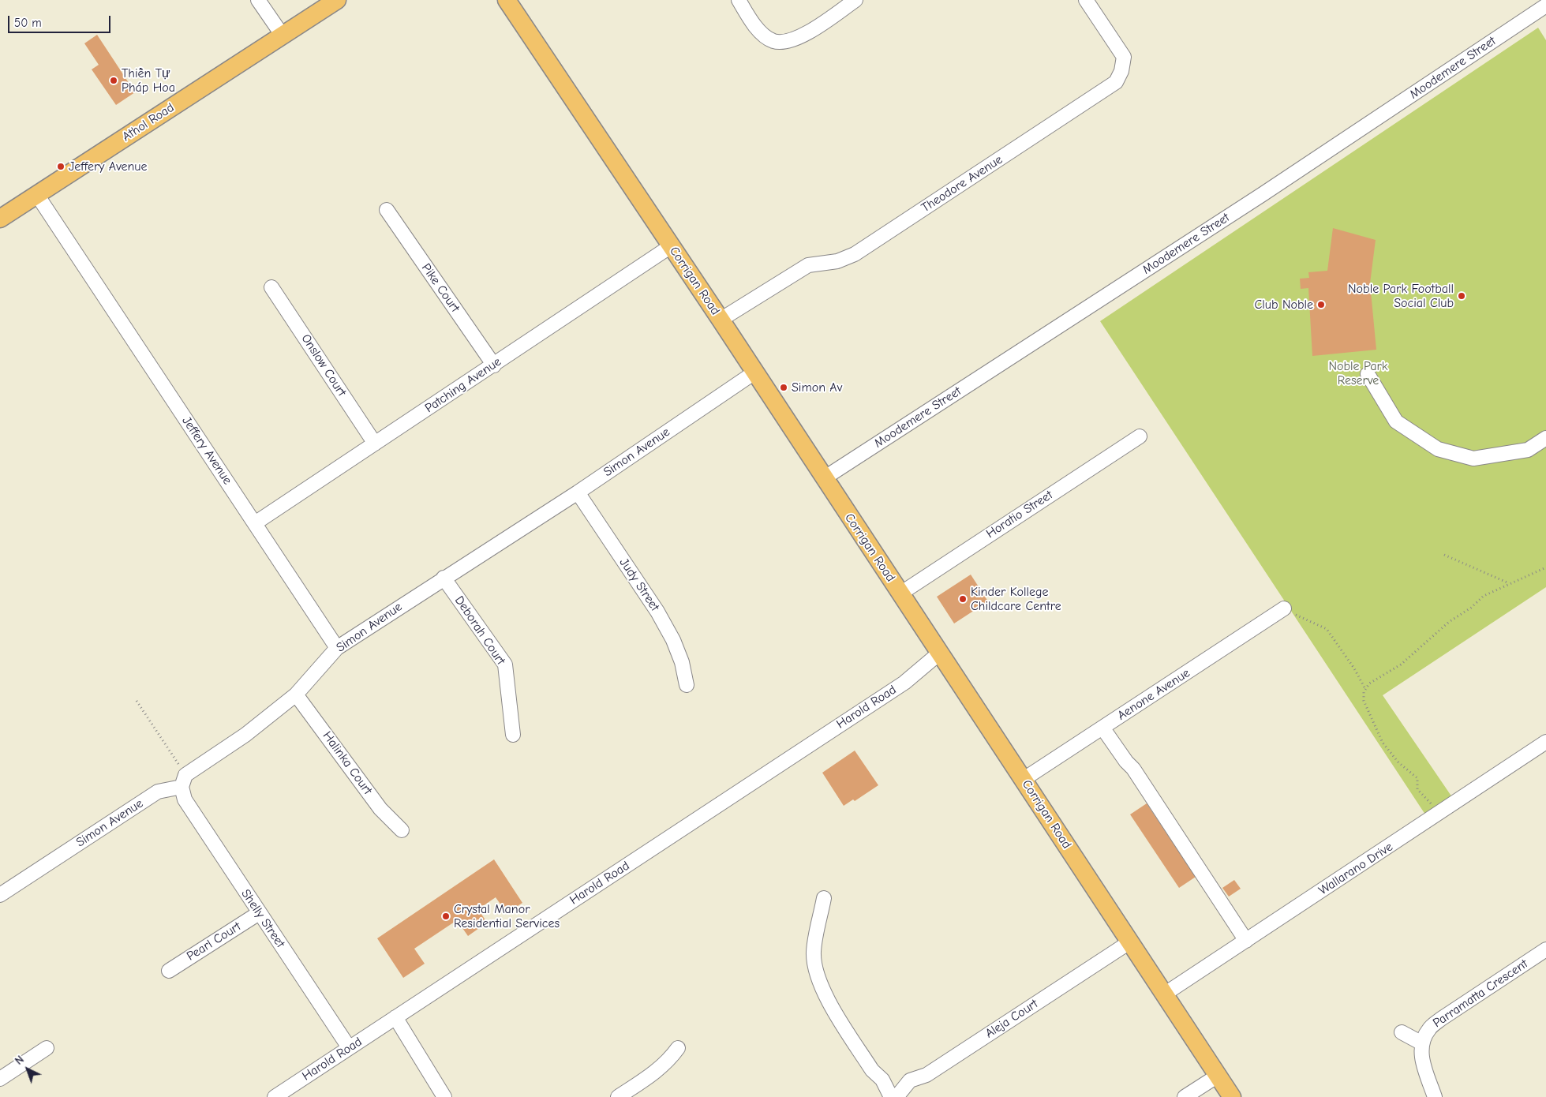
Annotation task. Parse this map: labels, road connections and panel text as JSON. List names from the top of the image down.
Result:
{
  "streets": {
    "main road": ["Athol Road", "Corrigan Road"],
    "street": [
      "Moodemere Street",
      "Theodore Avenue",
      "Pike Court",
      "Onslow Court",
      "Patching Avenue",
      "Jeffery Avenue",
      "Simon Avenue",
      "Horatio Street",
      "Judy Street",
      "Deborah Court",
      "Aenone Avenue",
      "Harold Road",
      "Halinka Court",
      "Wallarano Drive",
      "Shelly Street",
      "Pearl Court",
      "Parramatta Crescent",
      "Aleja Court"
    ]
  },
  "crossings": [
    ["Moodemere Street", "Corrigan Road"],
    ["Athol Road", "Jeffery Avenue"],
    ["Theodore Avenue", "Corrigan Road"],
    ["Corrigan Road", "Patching Avenue"],
    ["Corrigan Road", "Simon Avenue"],
    ["Corrigan Road", "Horatio Street"],
    ["Corrigan Road", "Aenone Avenue"],
    ["Corrigan Road", "Harold Road"],
    ["Corrigan Road", "Wallarano Drive"],
    ["Corrigan Road", "Aleja Court"],
    ["Pike Court", "Patching Avenue"],
    ["Onslow Court", "Patching Avenue"],
    ["Patching Avenue", "Jeffery Avenue"],
    ["Jeffery Avenue", "Simon Avenue"],
    ["Simon Avenue", "Judy Street"],
    ["Simon Avenue", "Deborah Court"],
    ["Simon Avenue", "Halinka Court"],
    ["Simon Avenue", "Shelly Street"],
    ["Harold Road", "Shelly Street"],
    ["Shelly Street", "Pearl Court"]
  ],
  "parks": ["Noble Park Reserve"],
  "places": [
    "Thiền Tự Pháp Hoa",
    "Jeffery Avenue",
    "Noble Park Football Social Club",
    "Club Noble",
    "Simon Av",
    "Kinder Kollege Childcare Centre",
    "Crystal Manor Residential Services"
  ],
  "scale_bar": "50 m",
  "north": "top left"
}
